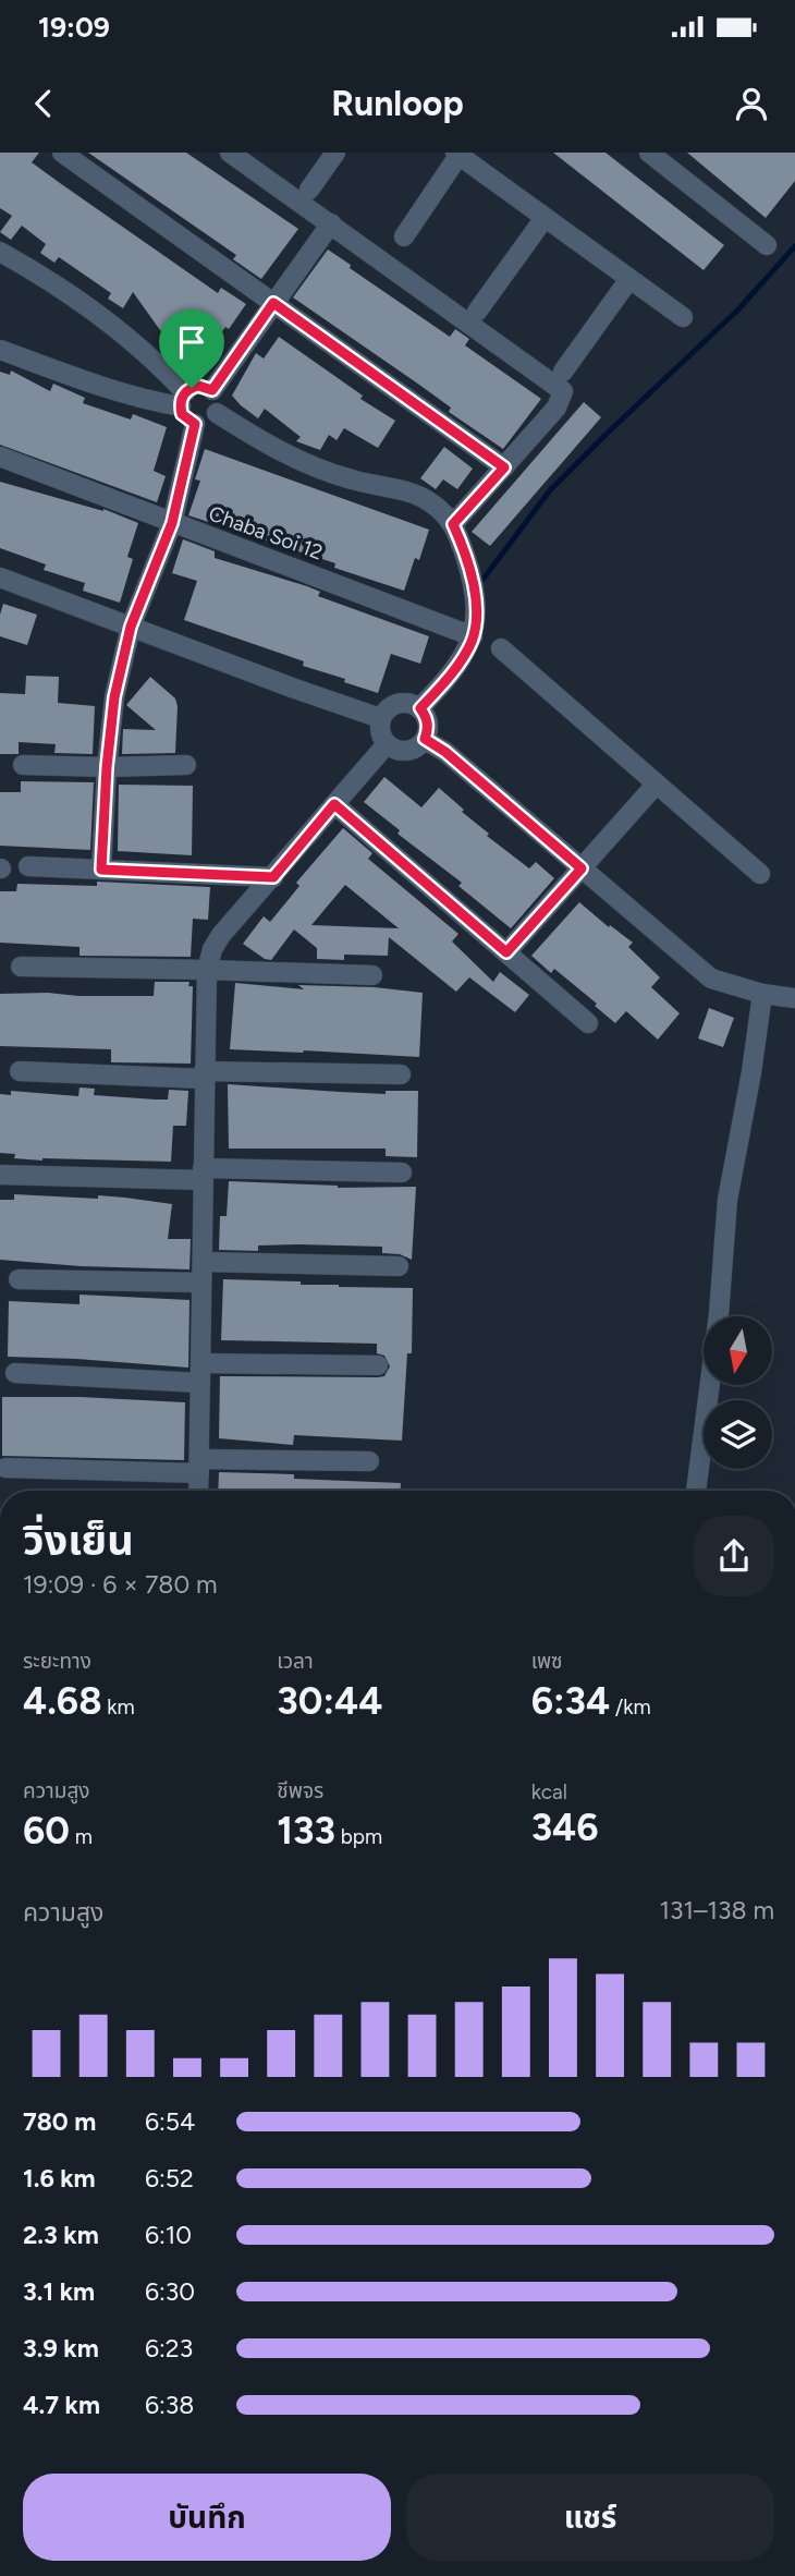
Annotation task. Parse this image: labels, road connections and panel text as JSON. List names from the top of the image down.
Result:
{
  "streets": {
    "street": ["Chaba Soi 12"]
  },
  "north": "bottom",
  "page": {
    "status": "19:09",
    "header": "Runloop",
    "heading": ["วิ่งเย็น", "19:09 · 6 × 780 m"],
    "stats": [
      ["ระยะทาง", "4.68 km"],
      ["เวลา", "30:44"],
      ["เพซ", "6:34 /km"],
      ["ความสูง", "60 m"],
      ["ชีพจร", "133 bpm"],
      ["kcal", "346"]
    ],
    "chart": ["ความสูง", "131–138 m"],
    "list": [
      {
        "name": "780 m",
        "note": "6:54"
      },
      {
        "name": "1.6 km",
        "note": "6:52"
      },
      {
        "name": "2.3 km",
        "note": "6:10"
      },
      {
        "name": "3.1 km",
        "note": "6:30"
      },
      {
        "name": "3.9 km",
        "note": "6:23"
      },
      {
        "name": "4.7 km",
        "note": "6:38"
      }
    ],
    "buttons": ["บันทึก", "แชร์"]
  }
}
